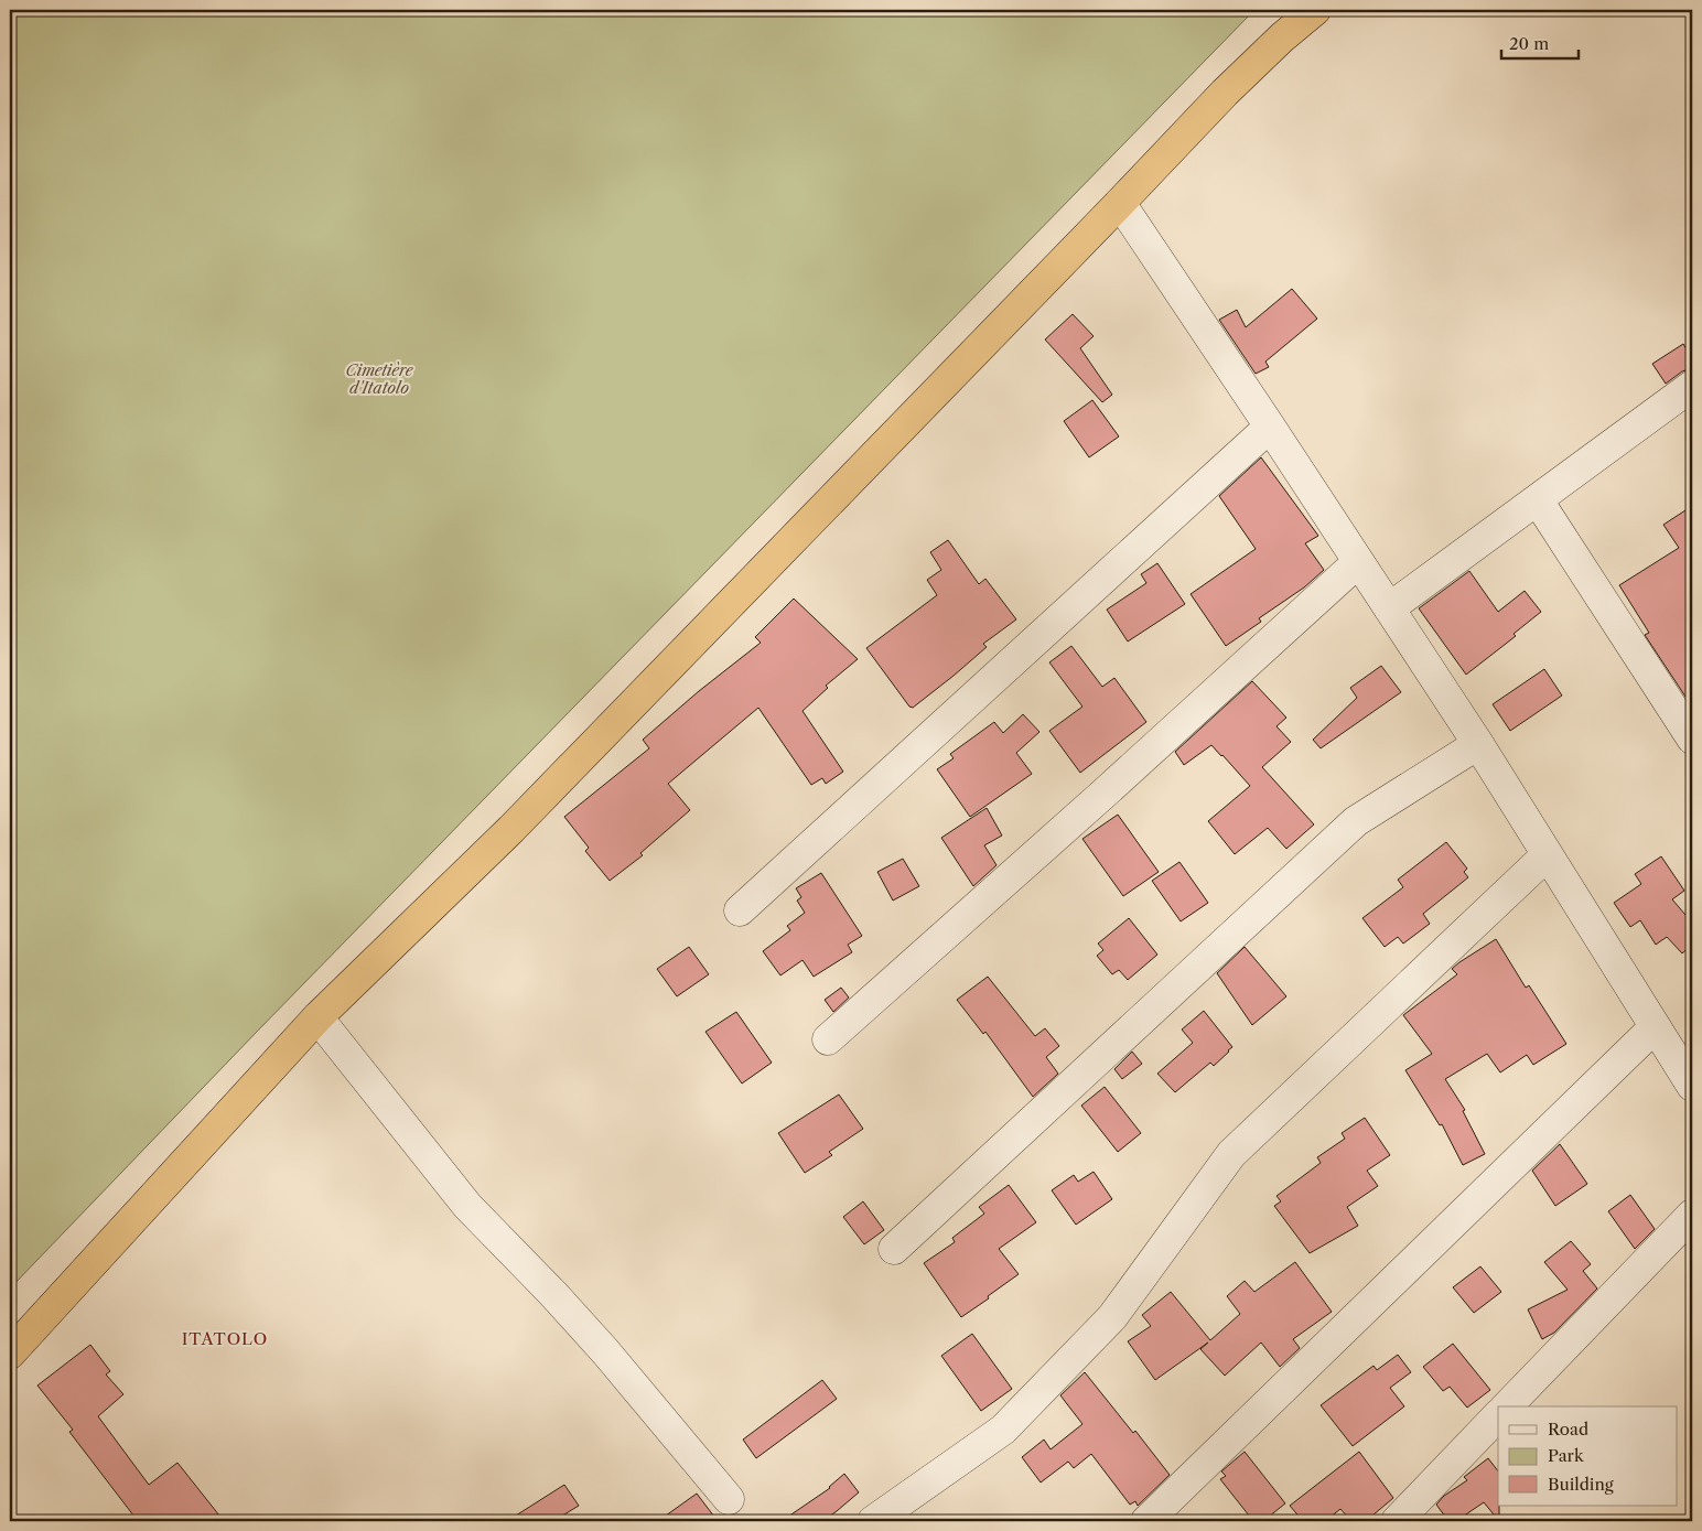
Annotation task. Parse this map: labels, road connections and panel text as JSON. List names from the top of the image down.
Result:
{
  "districts": ["ITATOLO"],
  "parks": ["Cimetière d'Itatolo"],
  "legend": ["Road", "Park", "Building"],
  "scale_bar": "20 m"
}
